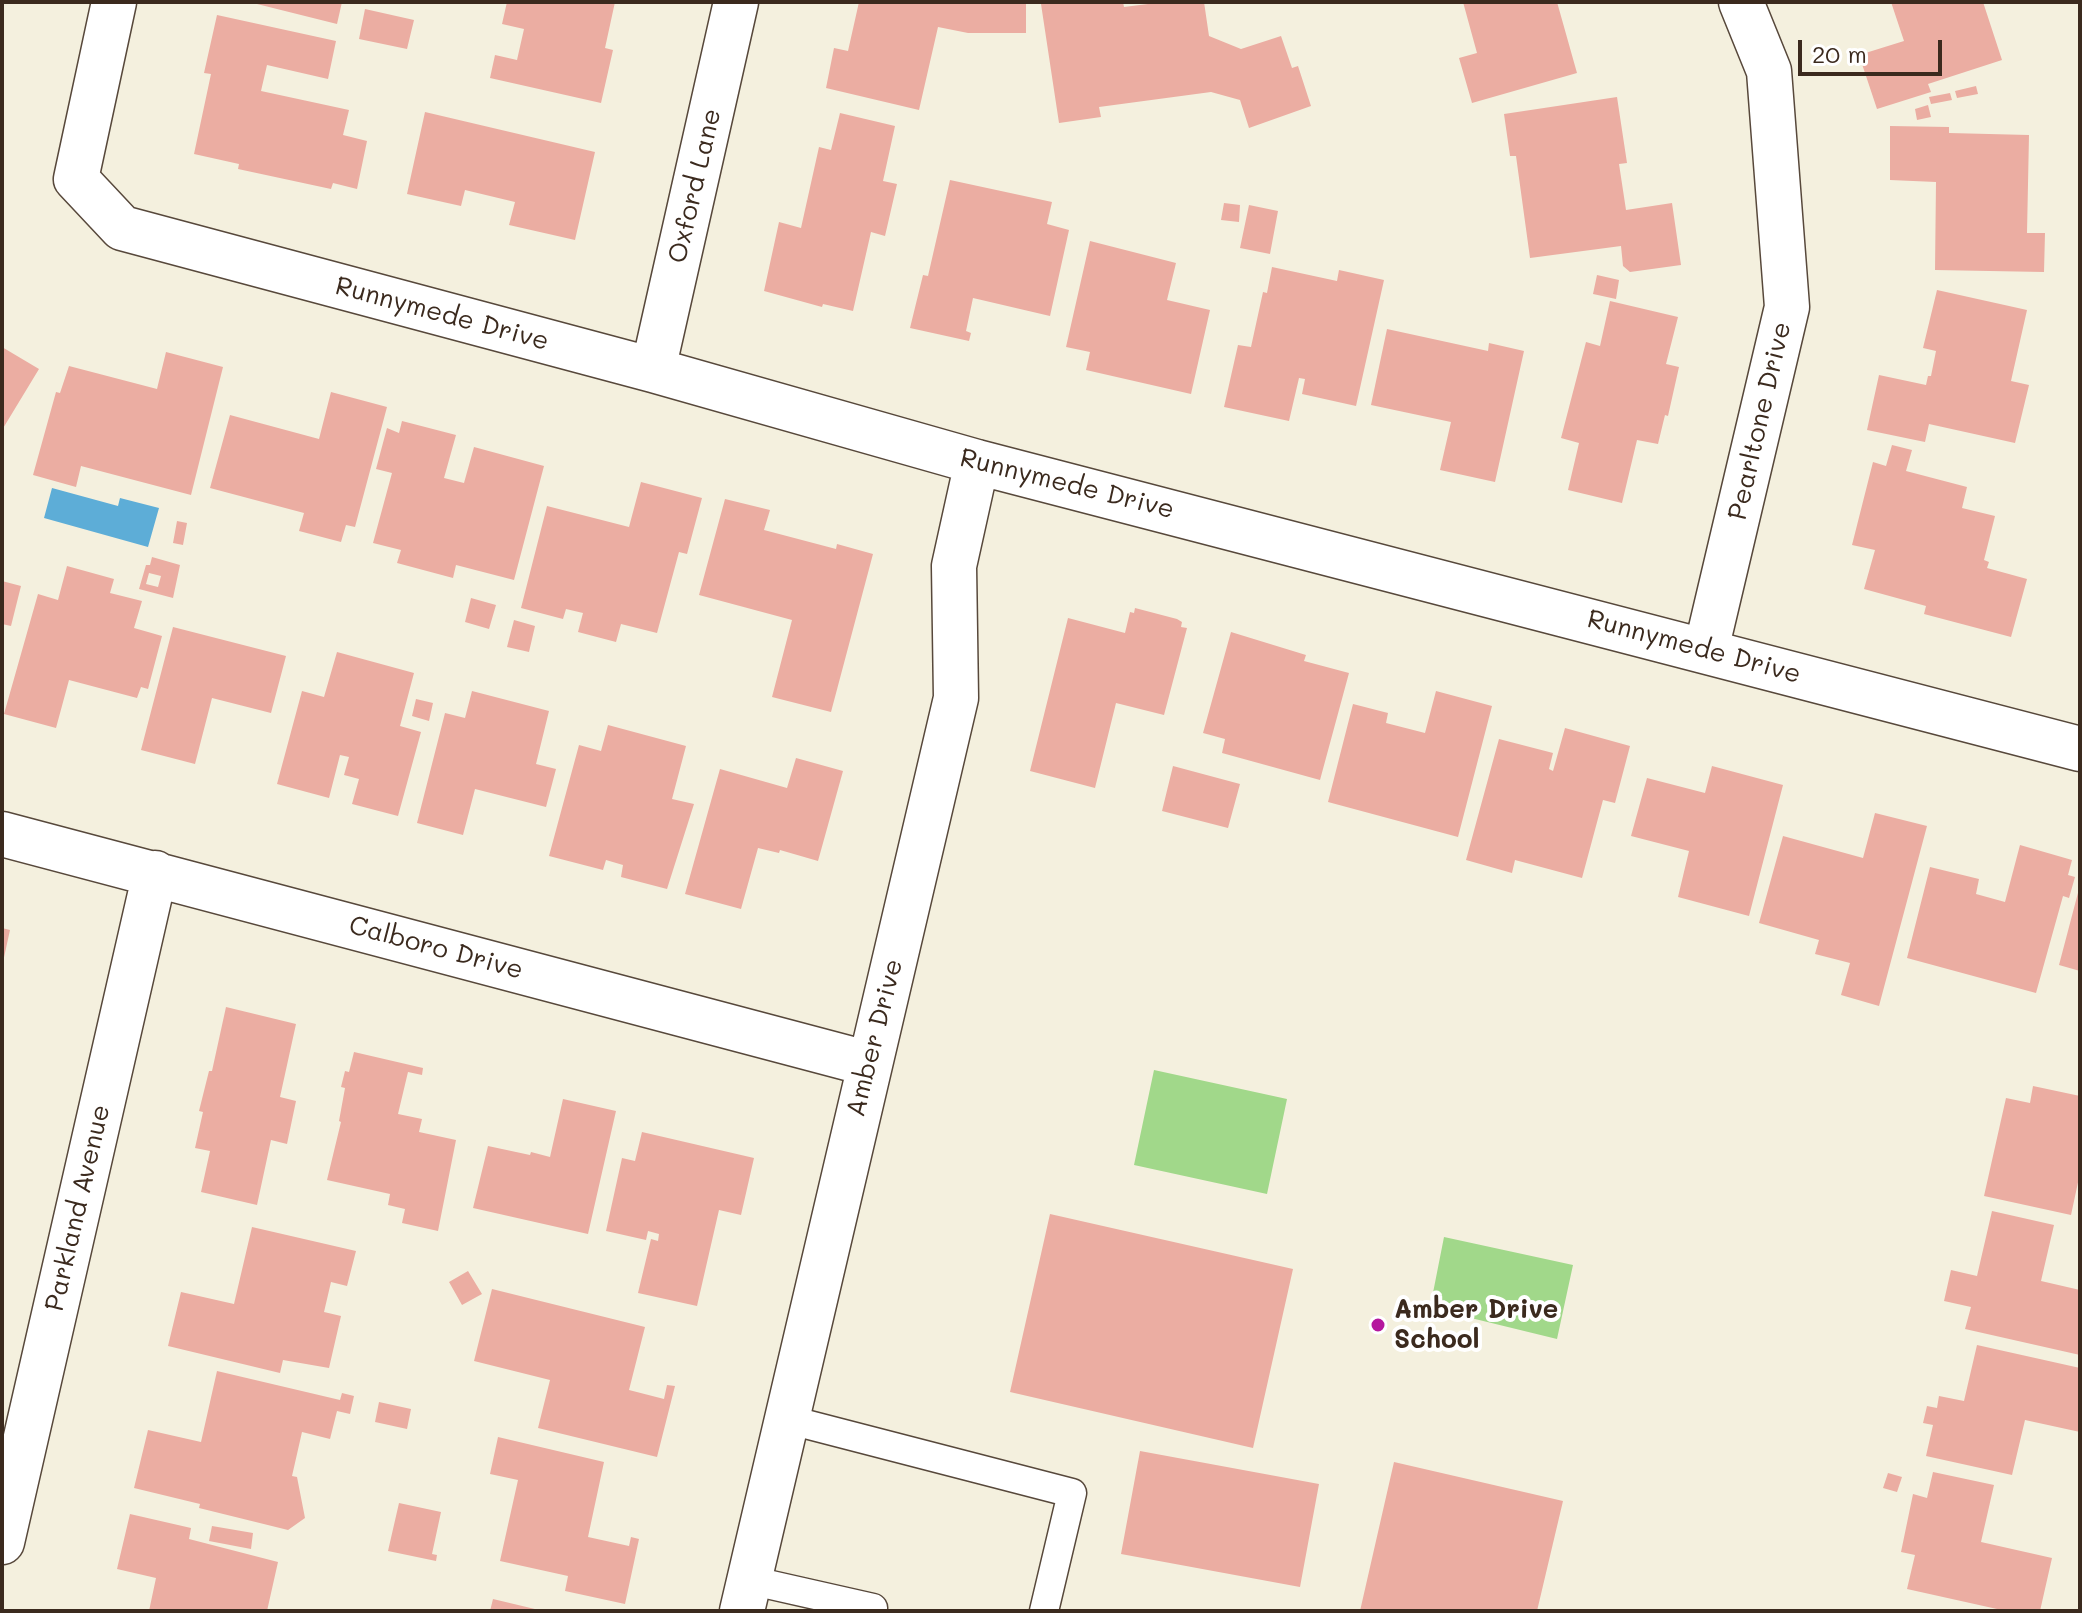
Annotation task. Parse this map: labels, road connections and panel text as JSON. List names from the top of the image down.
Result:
{
  "streets": {
    "street": [
      "Oxford Lane",
      "Runnymede Drive",
      "Pearltone Drive",
      "Calboro Drive",
      "Amber Drive",
      "Parkland Avenue"
    ]
  },
  "crossings": [
    ["Oxford Lane", "Runnymede Drive"],
    ["Runnymede Drive", "Pearltone Drive"],
    ["Runnymede Drive", "Amber Drive"],
    ["Calboro Drive", "Amber Drive"],
    ["Calboro Drive", "Parkland Avenue"]
  ],
  "places": ["Amber Drive School"],
  "scale_bar": "20 m"
}
